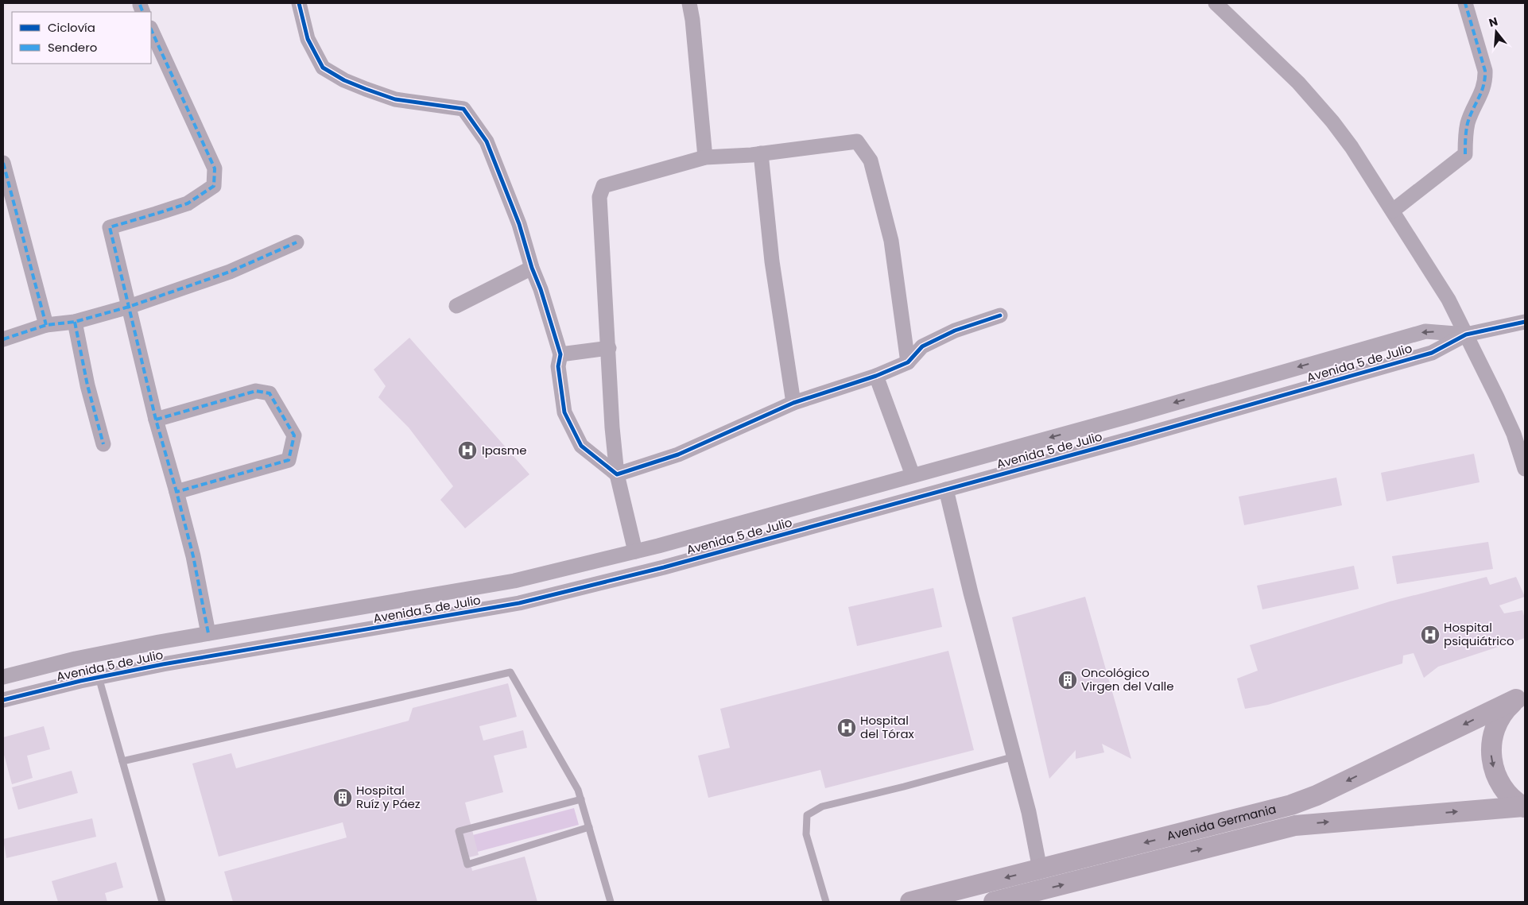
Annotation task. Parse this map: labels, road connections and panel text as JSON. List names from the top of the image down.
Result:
{
  "streets": {
    "street": ["Avenida 5 de Julio", "Avenida Germania"]
  },
  "places": {
    "hospital": ["Ipasme", "Hospital psiquiátrico", "Hospital del Tórax"],
    "building": ["Oncológico Virgen del Valle", "Hospital Ruíz y Páez"]
  },
  "legend": ["Ciclovía", "Sendero"],
  "north": "top"
}
